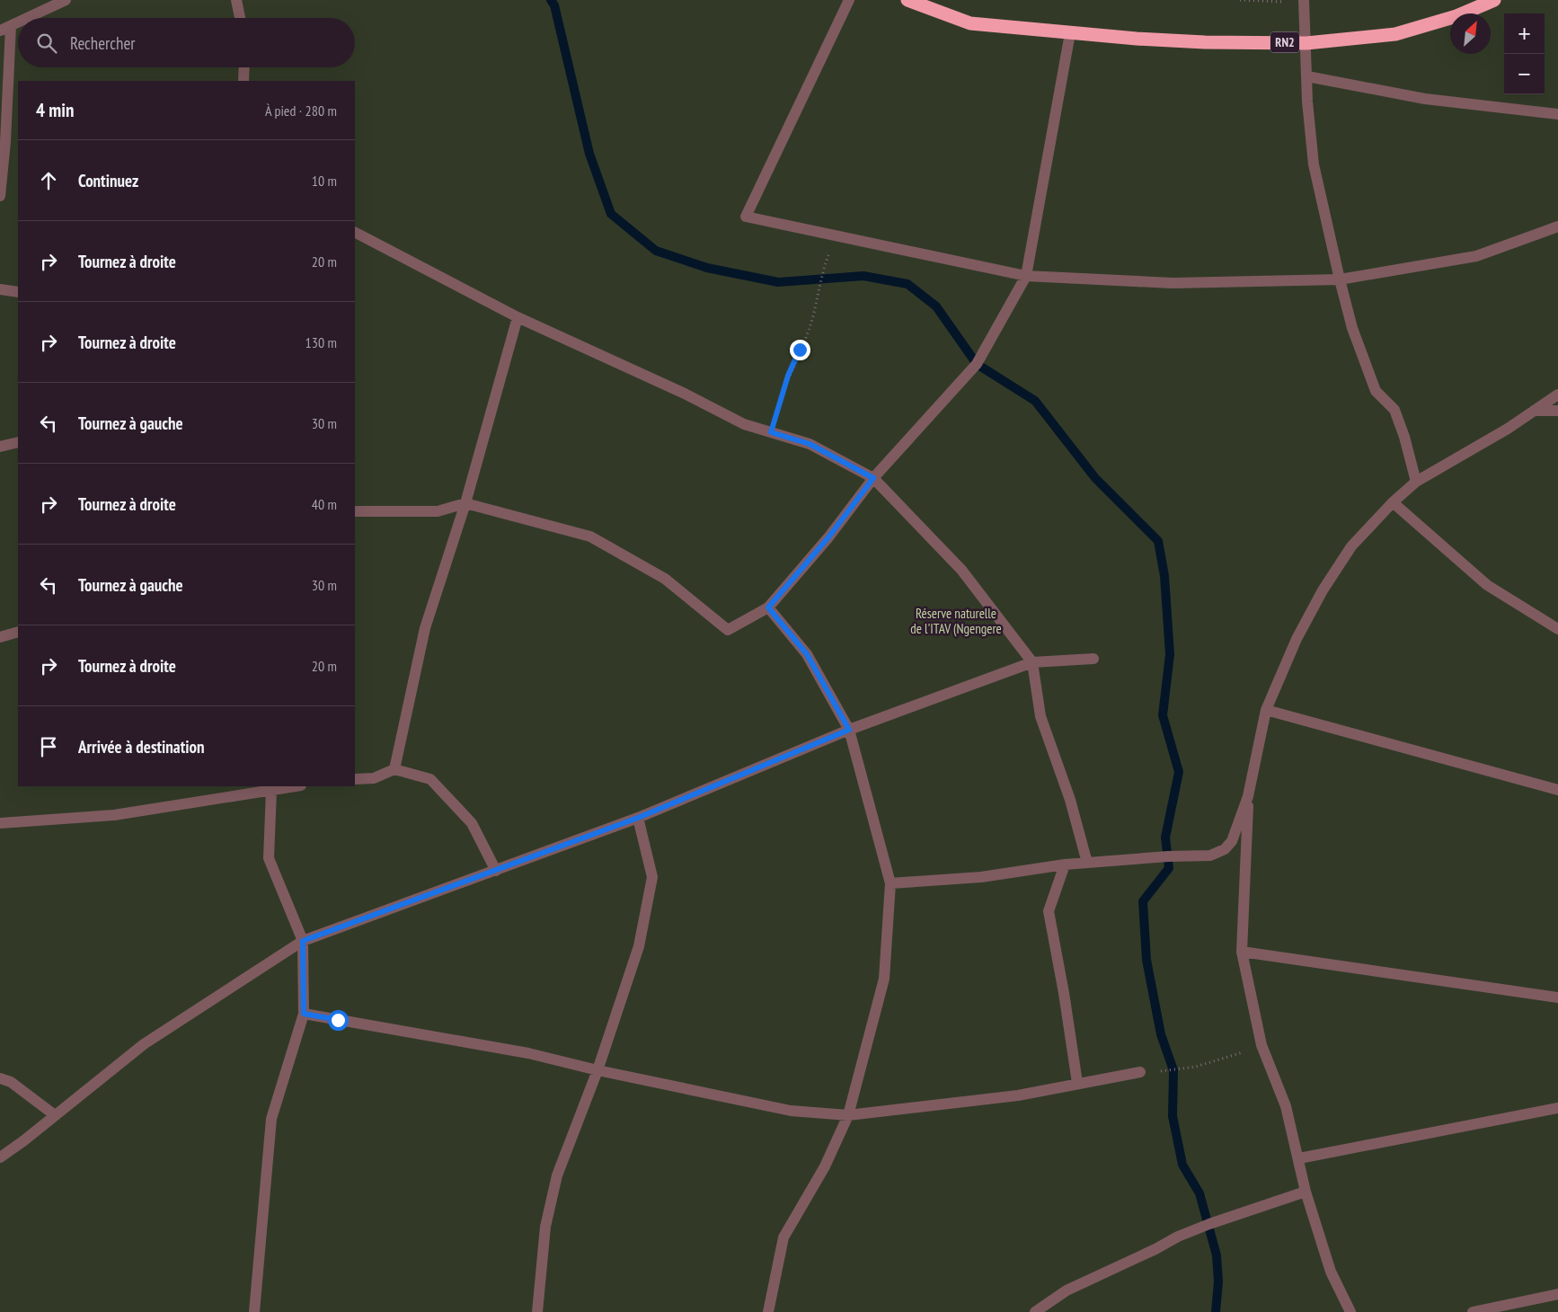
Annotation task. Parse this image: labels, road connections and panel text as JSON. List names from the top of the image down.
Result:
{
  "streets": {
    "highway": ["RN2"]
  },
  "parks": ["Réserve naturelle de l'ITAV (Ngengere"],
  "north": "top right",
  "page": {
    "map_buttons": ["+", "−"],
    "search": "Rechercher",
    "heading": ["4 min", "À pied · 280 m"],
    "list": [
      ["Continuez", "10 m"],
      ["Tournez à droite", "20 m"],
      ["Tournez à droite", "130 m"],
      ["Tournez à gauche", "30 m"],
      ["Tournez à droite", "40 m"],
      ["Tournez à gauche", "30 m"],
      ["Tournez à droite", "20 m"],
      "Arrivée à destination"
    ]
  }
}
